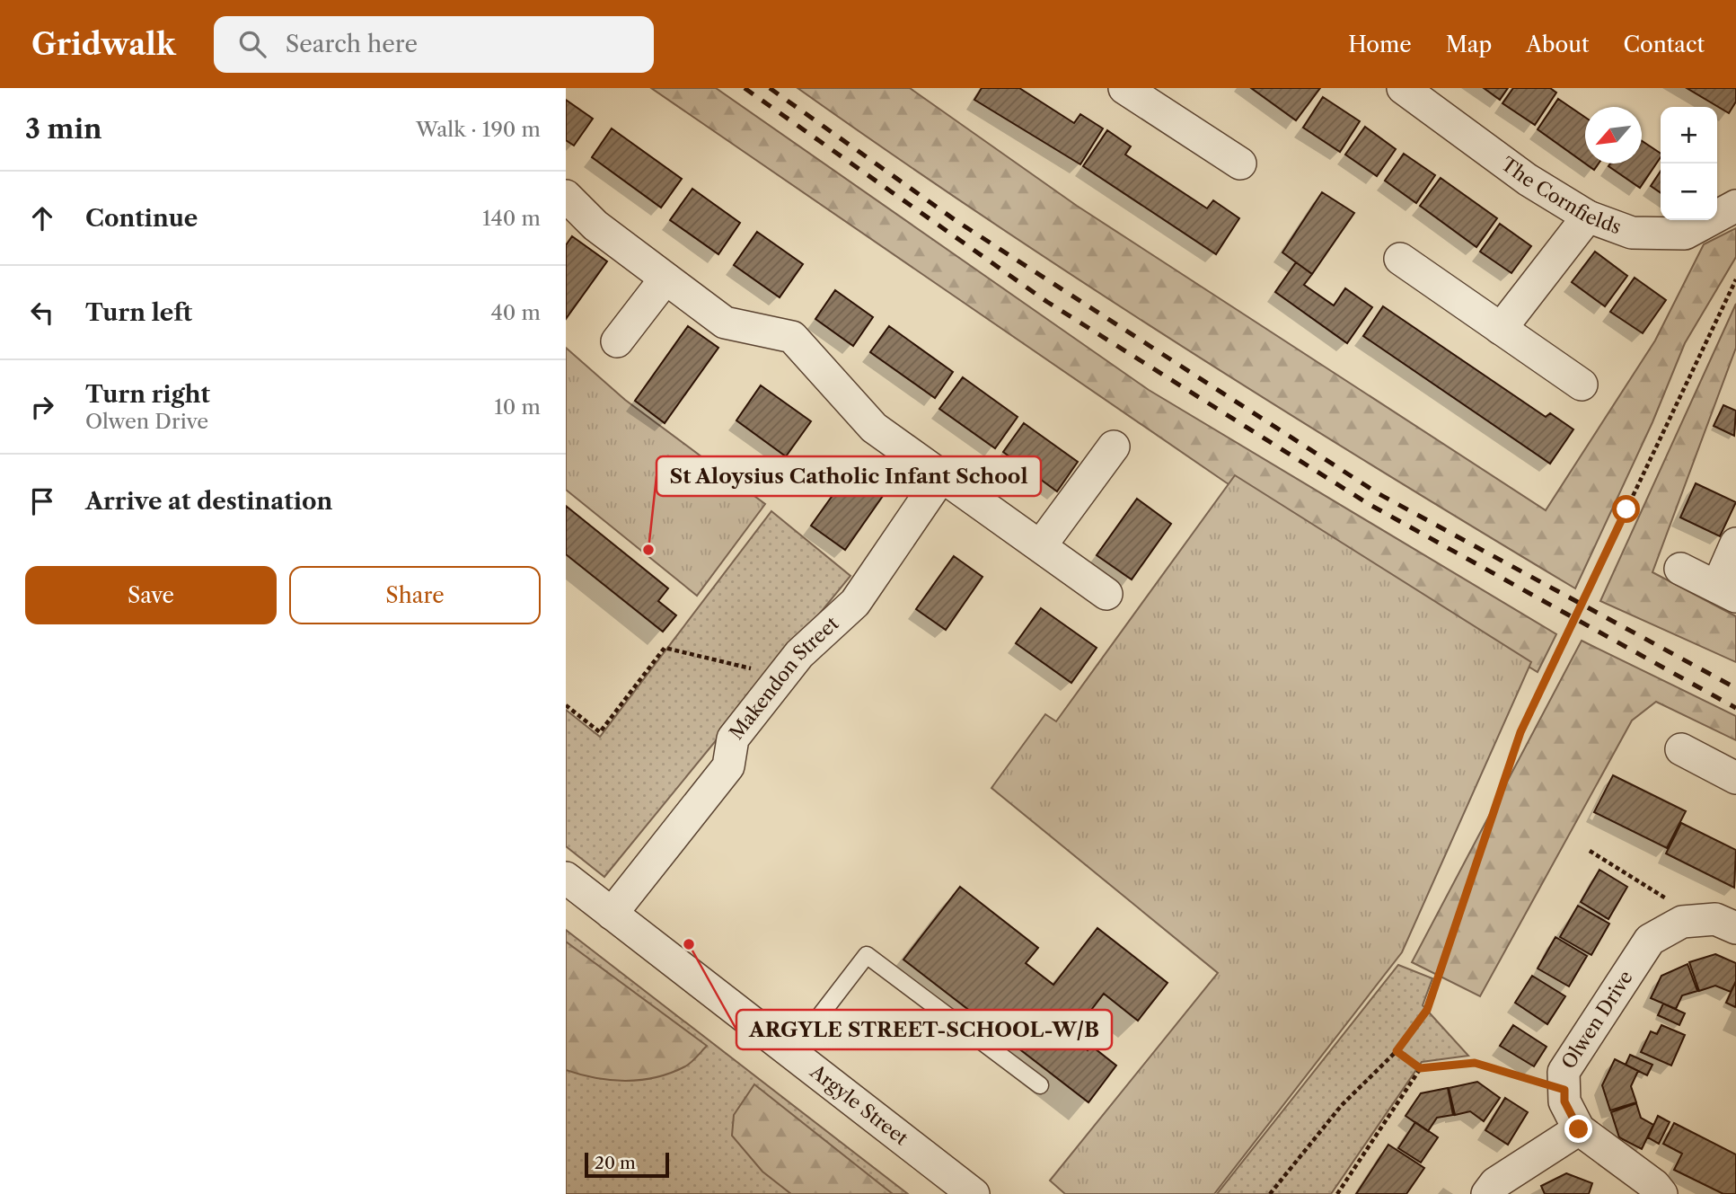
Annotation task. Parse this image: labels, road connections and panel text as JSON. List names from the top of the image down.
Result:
{
  "streets": {
    "street": [
      "The Cornfields",
      "Makendon Street",
      "Olwen Drive",
      "Argyle Street"
    ]
  },
  "crossings": [
    ["Makendon Street", "Argyle Street"]
  ],
  "places": ["St Aloysius Catholic Infant School", "ARGYLE STREET-SCHOOL-W/B"],
  "scale_bar": "20 m",
  "north": "bottom left",
  "page": {
    "header": "Gridwalk",
    "search": "Search here",
    "nav": [
      "Home",
      "Map",
      "About",
      "Contact"
    ],
    "heading": ["3 min", "Walk · 190 m"],
    "map_buttons": ["+", "−"],
    "list": [
      ["Continue", "140 m"],
      ["Turn left", "40 m"],
      ["Turn right", "Olwen Drive", "10 m"],
      "Arrive at destination"
    ],
    "buttons": ["Save", "Share"],
    "scale": "20 m"
  }
}
